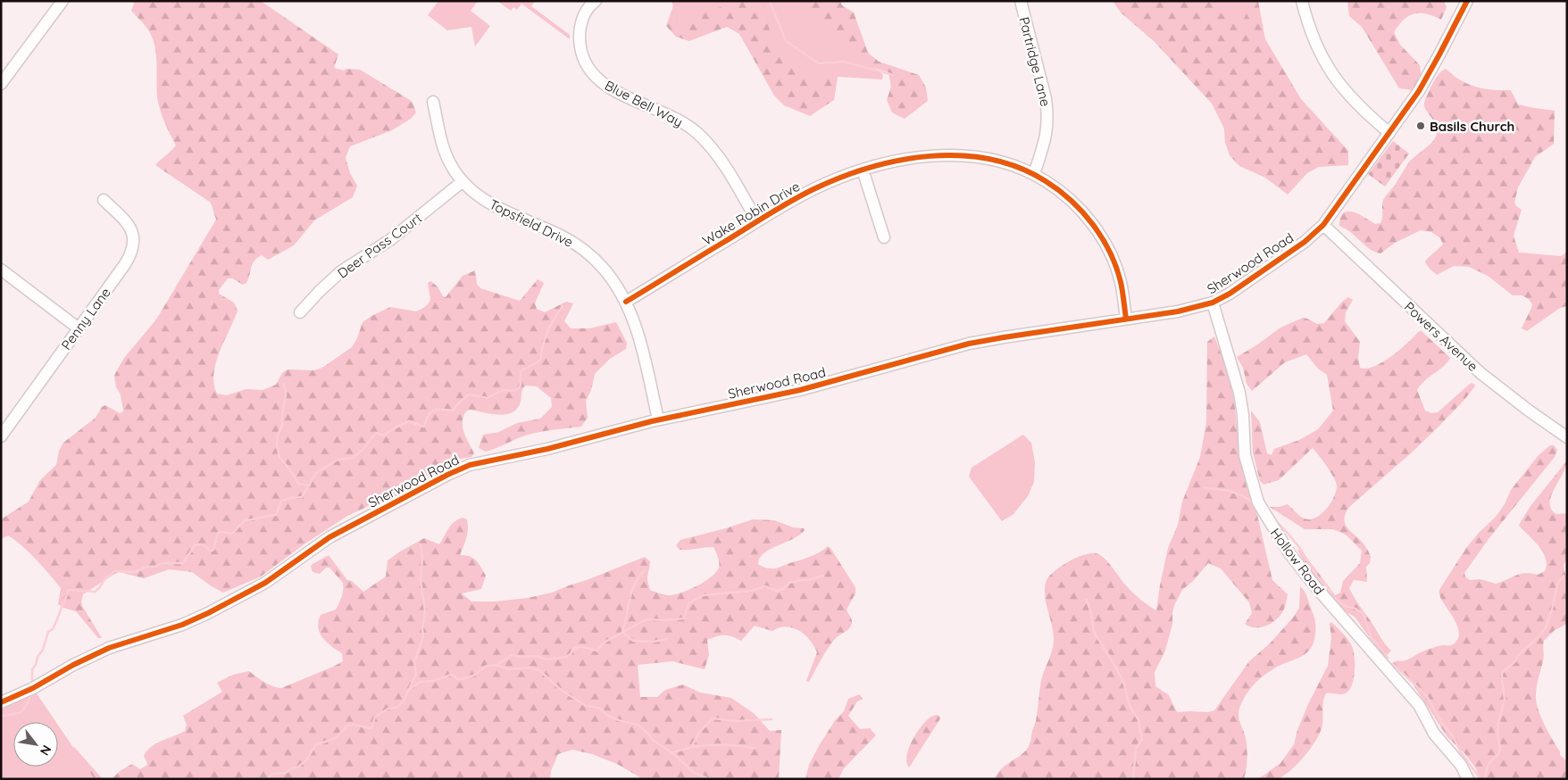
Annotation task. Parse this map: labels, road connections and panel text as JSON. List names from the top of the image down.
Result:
{
  "streets": {
    "street": [
      "Partridge Lane",
      "Blue Bell Way",
      "Wake Robin Drive",
      "Topsfield Drive",
      "Deer Pass Court",
      "Sherwood Road",
      "Penny Lane",
      "Powers Avenue",
      "Hollow Road"
    ]
  },
  "crossings": [
    ["Partridge Lane", "Wake Robin Drive"],
    ["Blue Bell Way", "Wake Robin Drive"],
    ["Wake Robin Drive", "Topsfield Drive"],
    ["Wake Robin Drive", "Sherwood Road"],
    ["Topsfield Drive", "Deer Pass Court"],
    ["Topsfield Drive", "Sherwood Road"],
    ["Sherwood Road", "Powers Avenue"],
    ["Sherwood Road", "Hollow Road"]
  ],
  "places": ["Basils Church"],
  "north": "bottom right"
}
